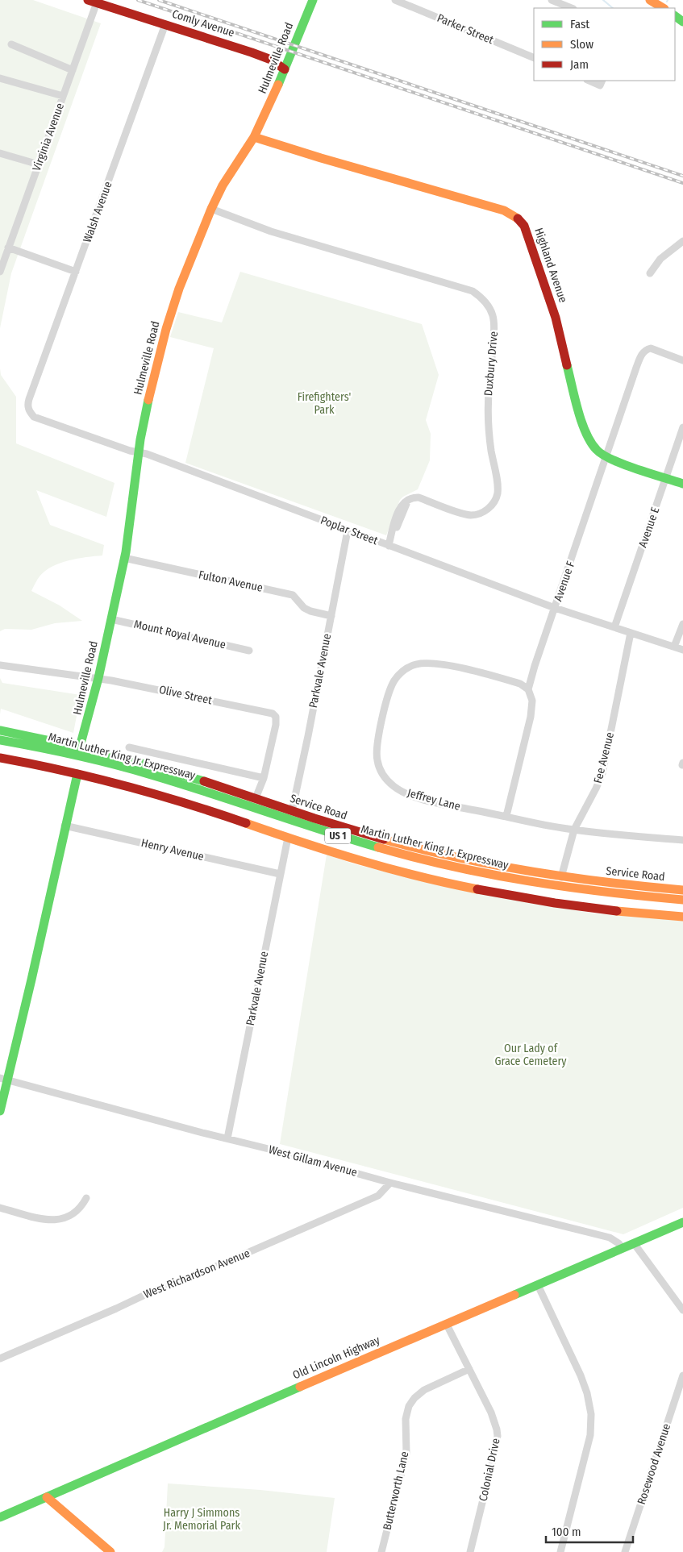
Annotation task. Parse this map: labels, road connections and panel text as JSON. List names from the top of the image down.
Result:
{
  "streets": {
    "main road": [
      "Comly Avenue",
      "Hulmeville Road",
      "Highland Avenue",
      "Martin Luther King Jr. Expressway",
      "Service Road",
      "US 1",
      "Old Lincoln Highway"
    ],
    "street": [
      "Parker Street",
      "Virginia Avenue",
      "Walsh Avenue",
      "Duxbury Drive",
      "Avenue E",
      "Poplar Street",
      "Fulton Avenue",
      "Avenue F",
      "Mount Royal Avenue",
      "Parkvale Avenue",
      "Olive Street",
      "Fee Avenue",
      "Jeffrey Lane",
      "Henry Avenue",
      "West Gillam Avenue",
      "West Richardson Avenue",
      "Rosewood Avenue",
      "Colonial Drive",
      "Butterworth Lane"
    ]
  },
  "crossings": [
    ["Comly Avenue", "Hulmeville Road"],
    ["Comly Avenue", "Virginia Avenue"],
    ["Comly Avenue", "Walsh Avenue"],
    ["Hulmeville Road", "Highland Avenue"],
    ["Hulmeville Road", "Duxbury Drive"],
    ["Hulmeville Road", "Poplar Street"],
    ["Hulmeville Road", "Fulton Avenue"],
    ["Hulmeville Road", "Mount Royal Avenue"],
    ["Hulmeville Road", "Olive Street"],
    ["Hulmeville Road", "Service Road"],
    ["Walsh Avenue", "Poplar Street"],
    ["Highland Avenue", "Avenue E"],
    ["Highland Avenue", "Avenue F"],
    ["Duxbury Drive", "Poplar Street"],
    ["Avenue E", "Poplar Street"],
    ["Poplar Street", "Avenue F"],
    ["Poplar Street", "Parkvale Avenue"],
    ["Poplar Street", "Fee Avenue"],
    ["Fulton Avenue", "Parkvale Avenue"],
    ["Avenue F", "Jeffrey Lane"],
    ["Parkvale Avenue", "Service Road"],
    ["Parkvale Avenue", "Henry Avenue"],
    ["Parkvale Avenue", "West Gillam Avenue"],
    ["Fee Avenue", "Jeffrey Lane"],
    ["Fee Avenue", "Service Road"],
    ["West Gillam Avenue", "West Richardson Avenue"],
    ["West Gillam Avenue", "Old Lincoln Highway"],
    ["Old Lincoln Highway", "Colonial Drive"],
    ["Colonial Drive", "Butterworth Lane"]
  ],
  "parks": ["Firefighters' Park", "Our Lady of Grace Cemetery", "Harry J Simmons Jr. Memorial Park"],
  "legend": ["Fast", "Slow", "Jam"],
  "scale_bar": "100 m"
}
